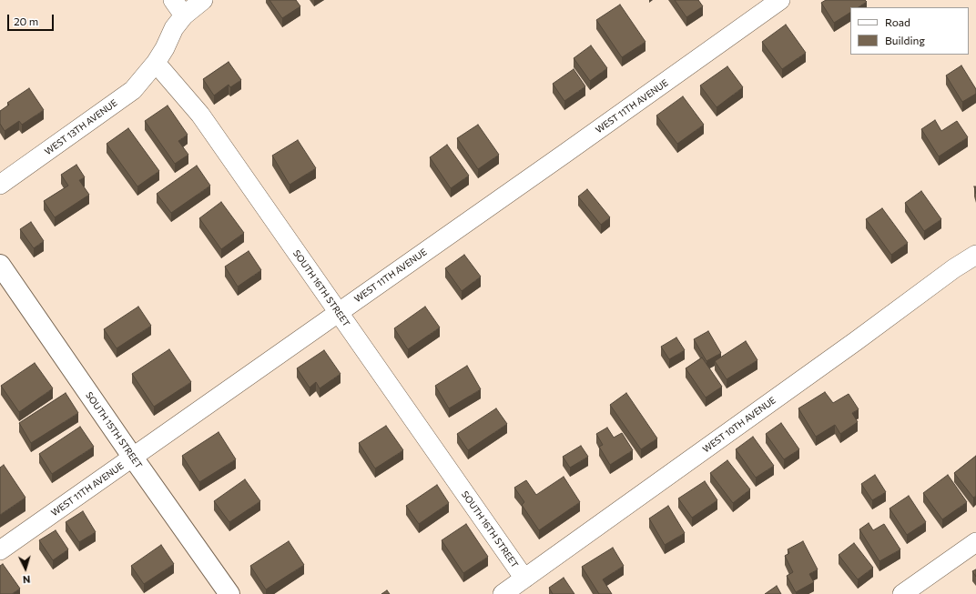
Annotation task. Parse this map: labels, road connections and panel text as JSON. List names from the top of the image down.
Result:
{
  "streets": {
    "main road": ["SOUTH 15TH STREET"],
    "street": [
      "WEST 11TH AVENUE",
      "WEST 13TH AVENUE",
      "SOUTH 16TH STREET",
      "WEST 10TH AVENUE"
    ]
  },
  "crossings": [
    ["WEST 11TH AVENUE", "SOUTH 16TH STREET"],
    ["WEST 11TH AVENUE", "SOUTH 15TH STREET"],
    ["WEST 13TH AVENUE", "SOUTH 16TH STREET"],
    ["SOUTH 16TH STREET", "WEST 10TH AVENUE"]
  ],
  "legend": ["Road", "Building"],
  "scale_bar": "20 m",
  "north": "bottom"
}
